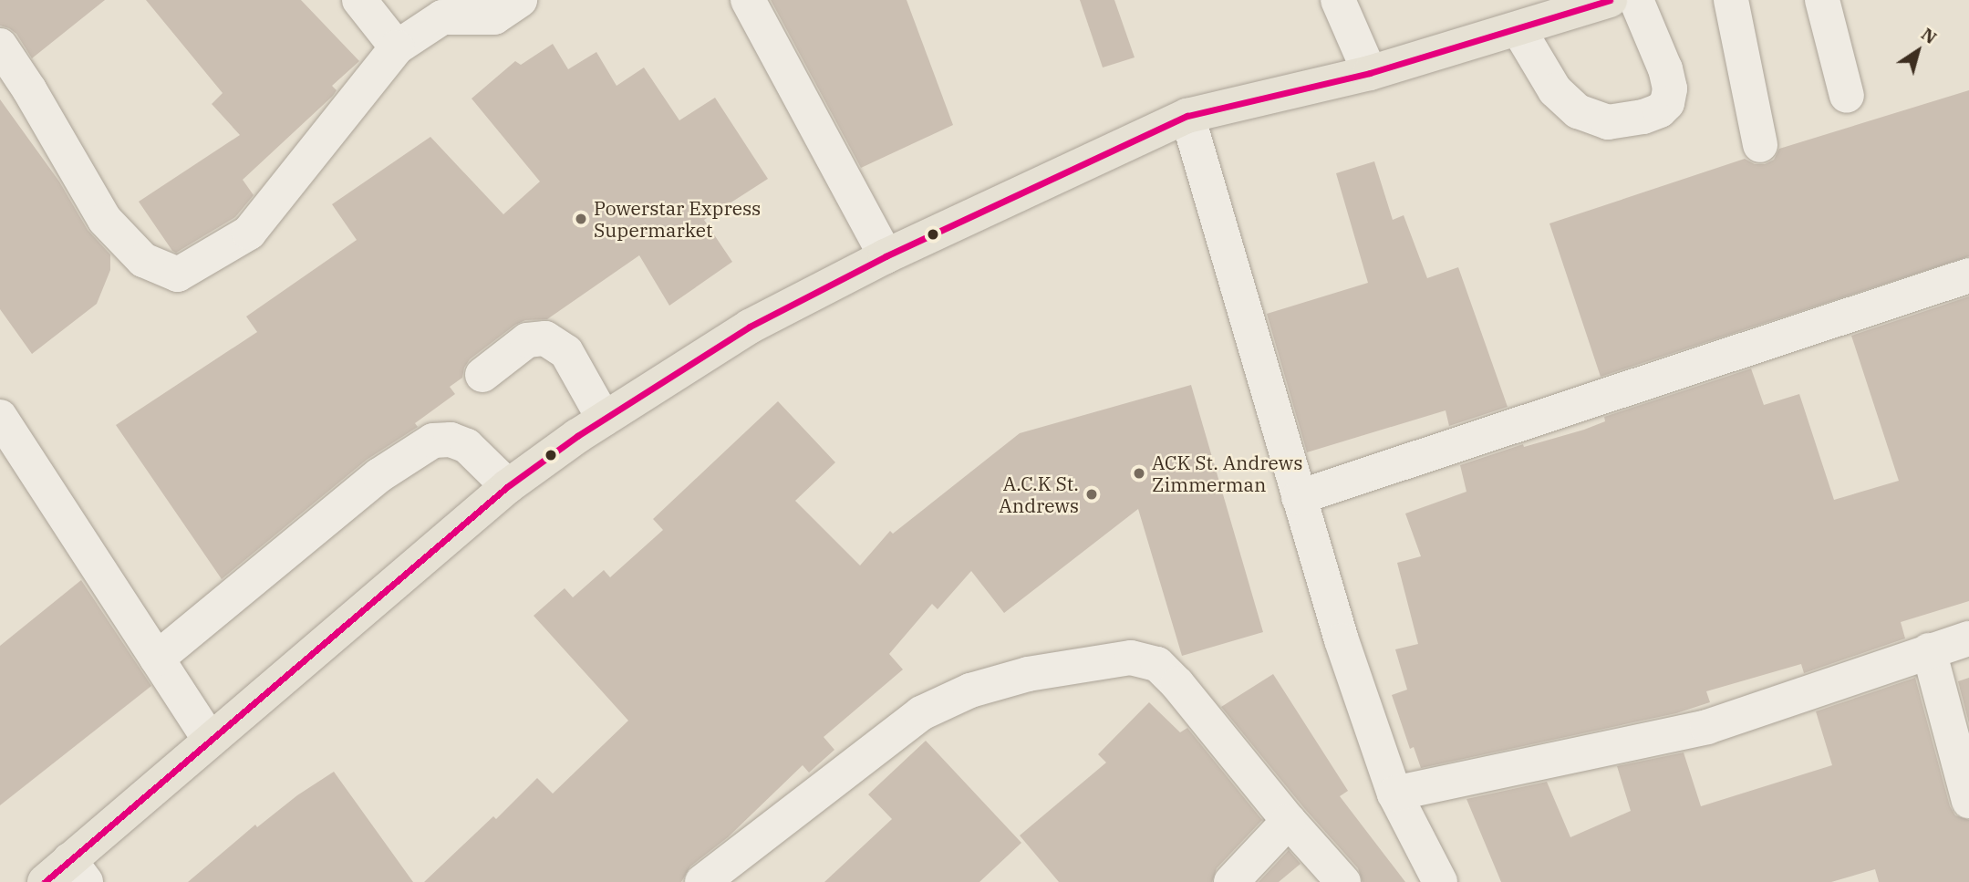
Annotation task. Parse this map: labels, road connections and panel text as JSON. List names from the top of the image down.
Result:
{
  "places": ["Powerstar Express Supermarket", "ACK St. Andrews Zimmerman", "A.C.K St. Andrews"],
  "north": "top right"
}
